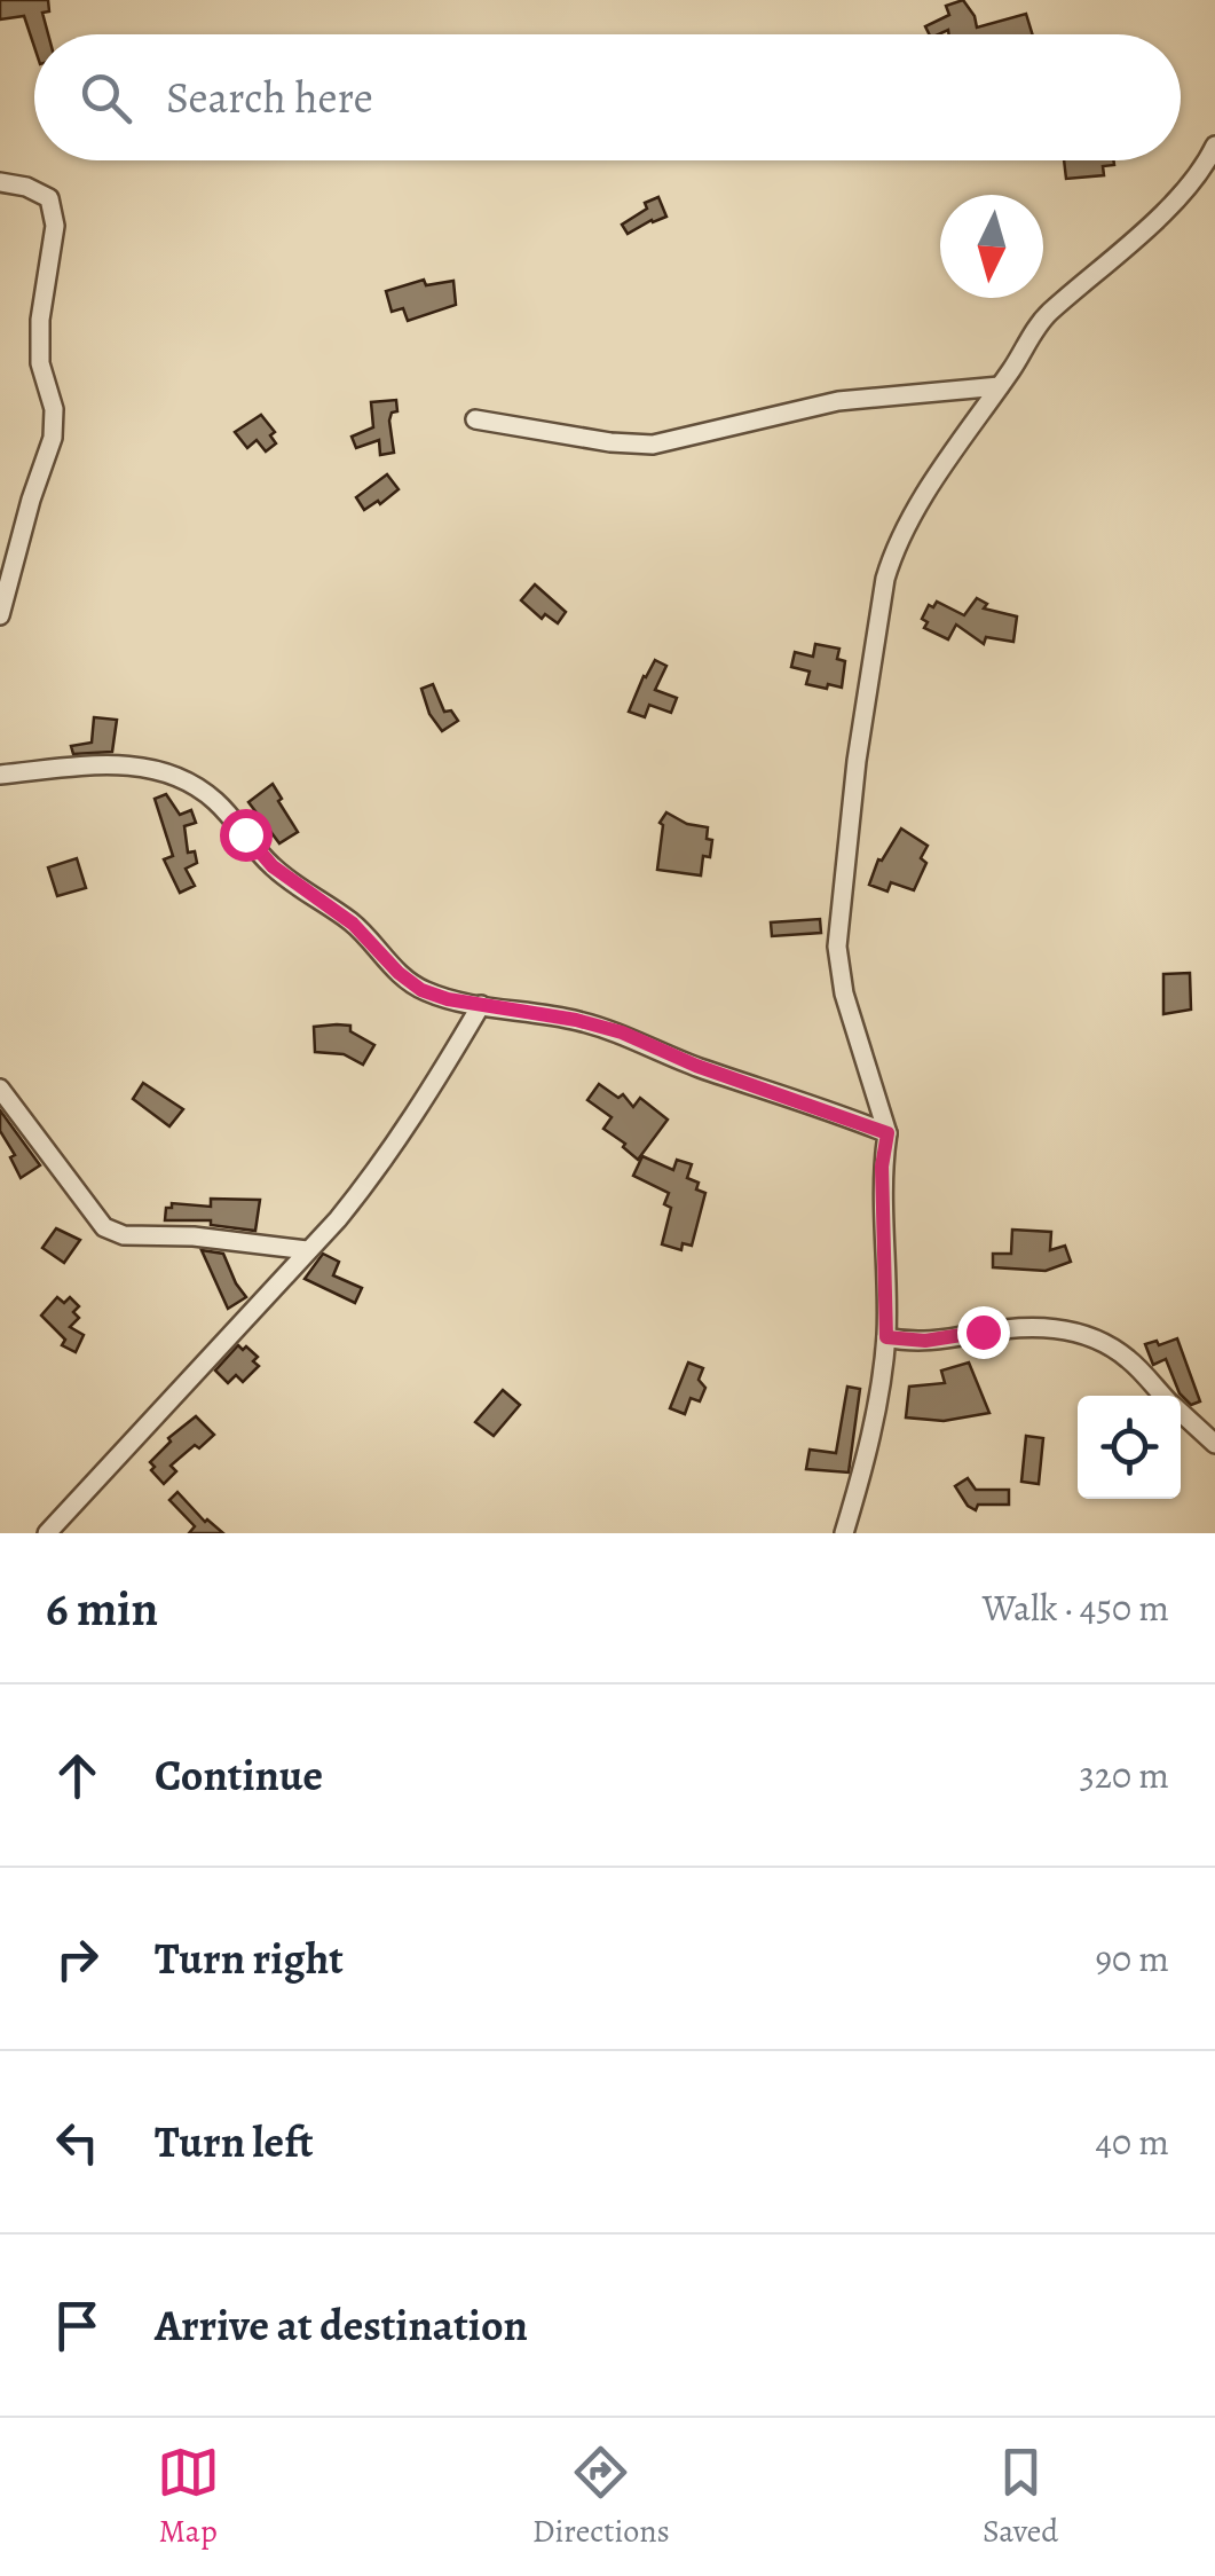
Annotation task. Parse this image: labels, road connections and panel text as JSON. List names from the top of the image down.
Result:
{
  "north": "bottom",
  "page": {
    "search": "Search here",
    "heading": ["6 min", "Walk · 450 m"],
    "list": [
      ["Continue", "320 m"],
      ["Turn right", "90 m"],
      ["Turn left", "40 m"],
      "Arrive at destination"
    ],
    "nav": ["Map", "Directions", "Saved"]
  }
}
